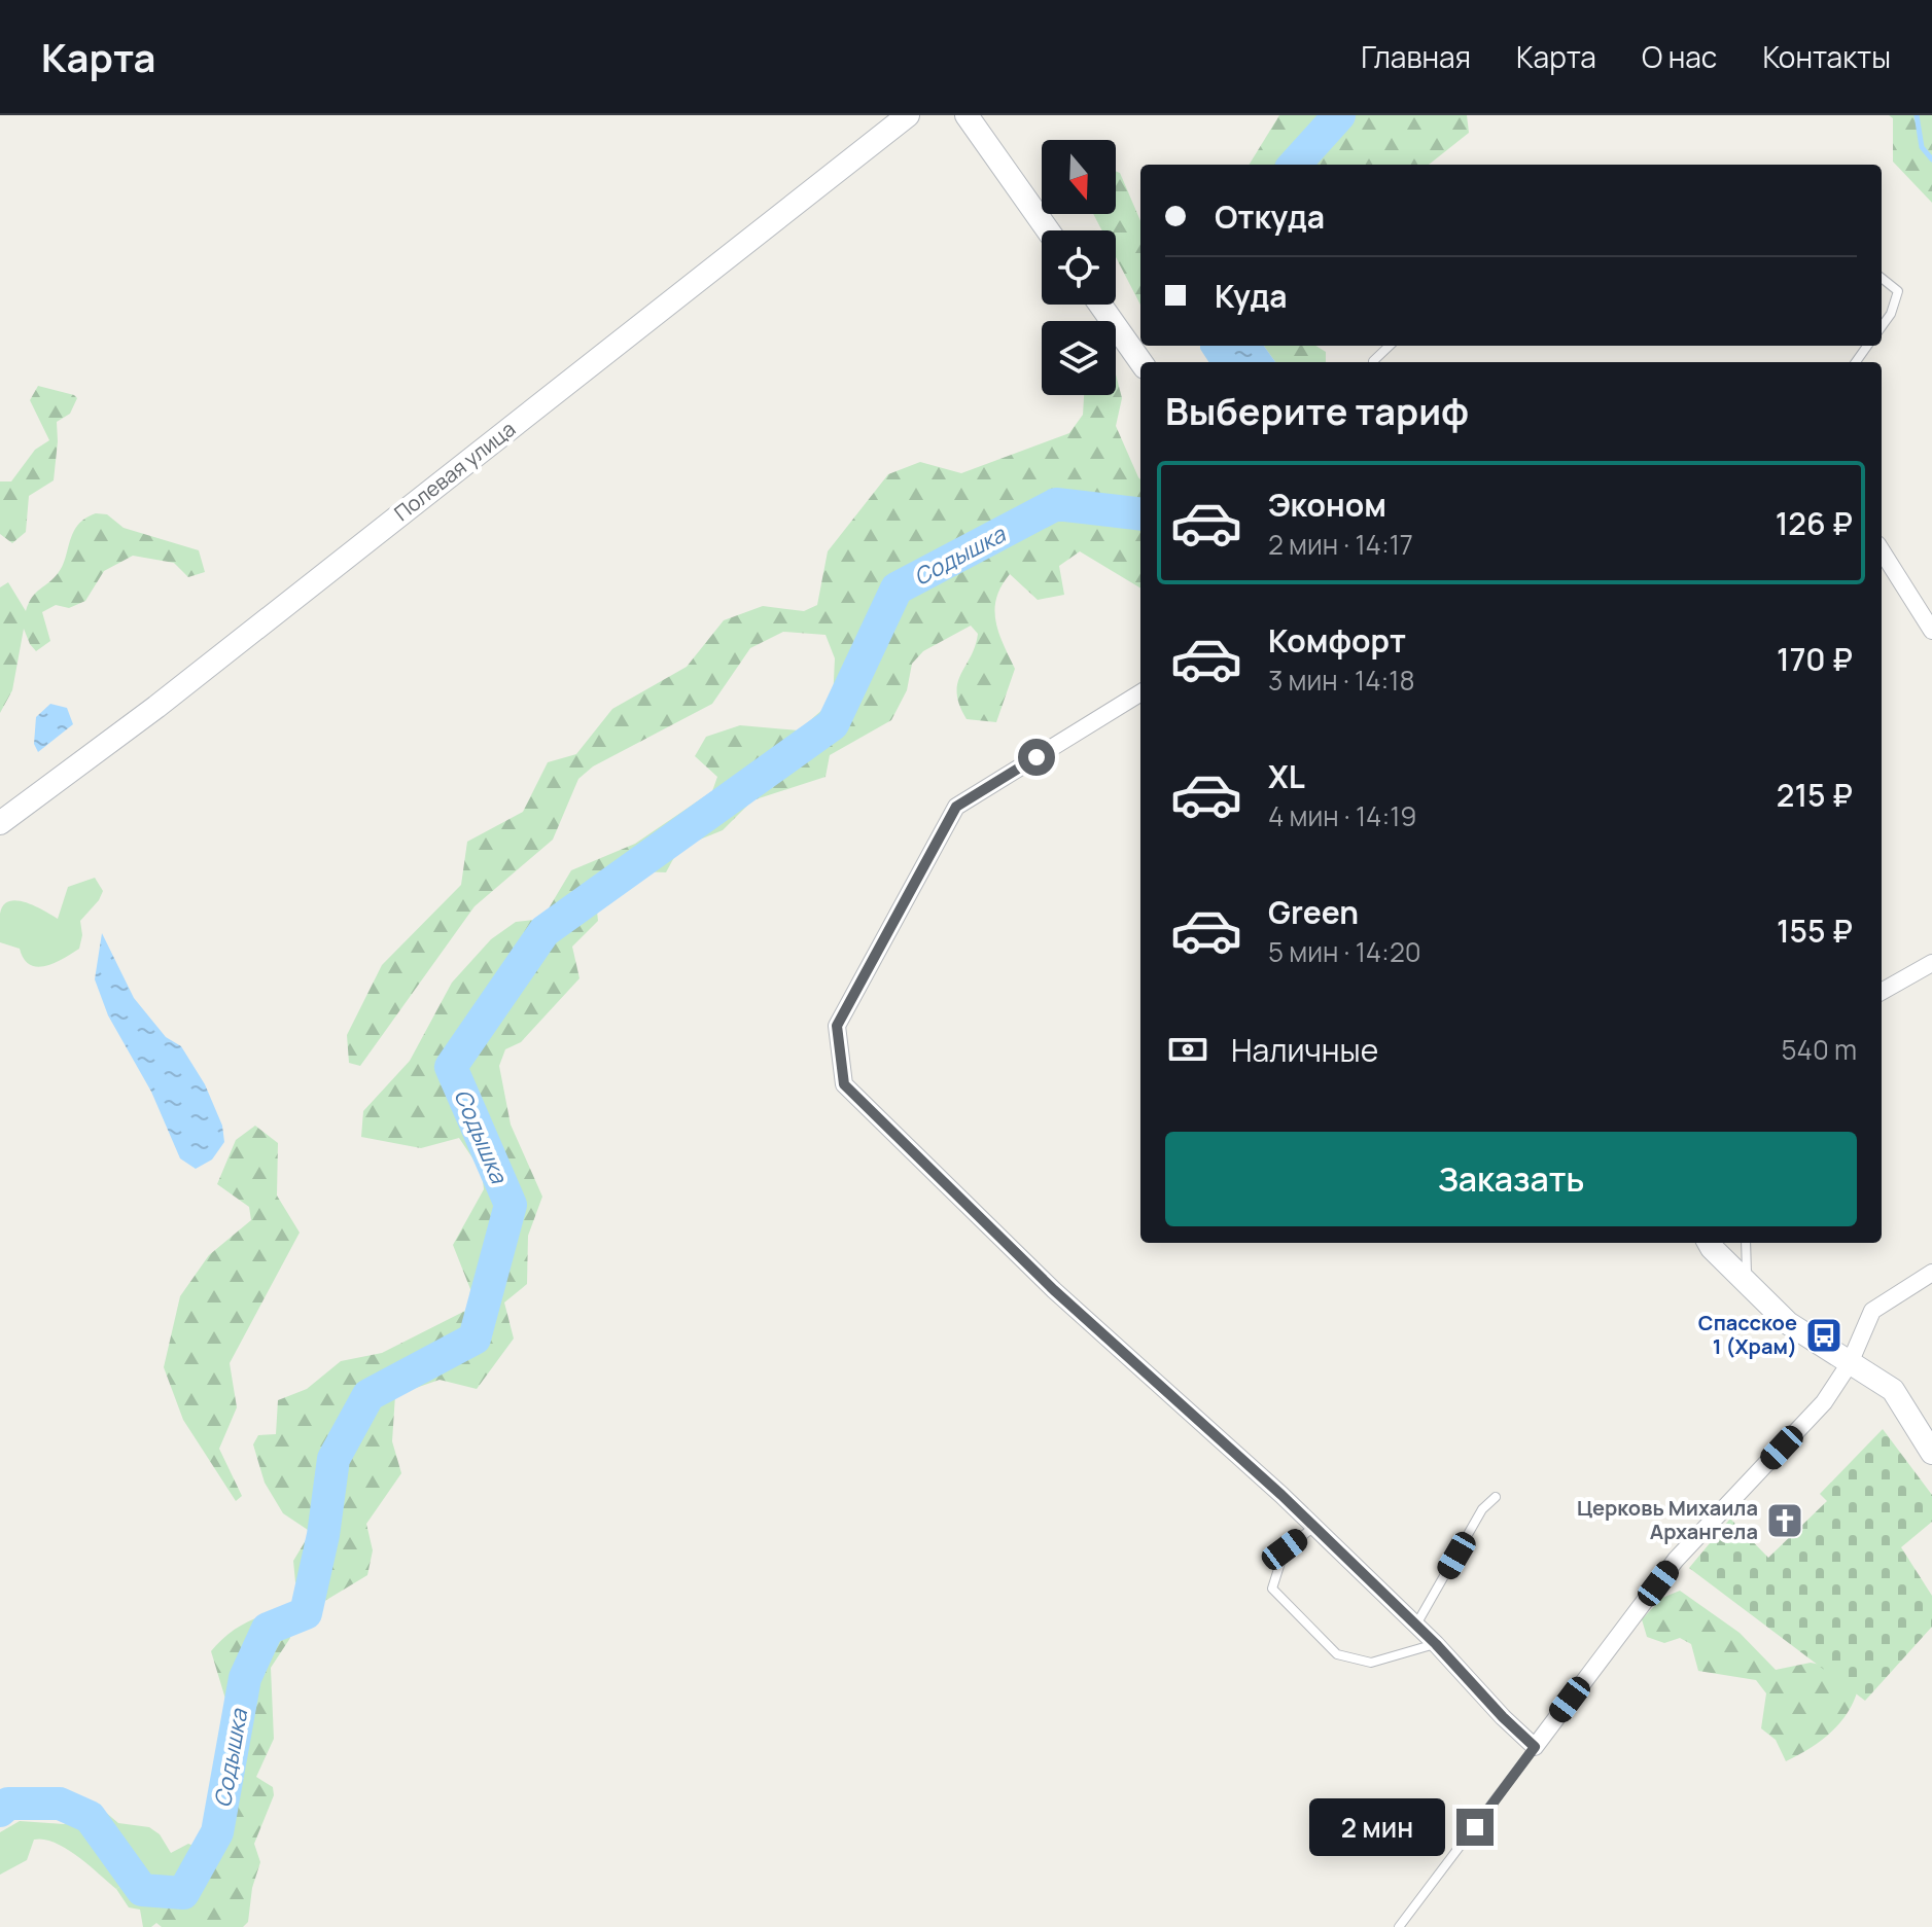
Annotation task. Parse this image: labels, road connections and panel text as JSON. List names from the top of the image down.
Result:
{
  "streets": {
    "street": ["Полевая улица"]
  },
  "water": ["Содышка"],
  "places": {
    "bus stop": ["Спасское 1 (Храм)"],
    "church": ["Церковь Михаила Архангела"]
  },
  "north": "bottom",
  "page": {
    "header": "Карта",
    "nav": [
      "Главная",
      "Карта",
      "О нас",
      "Контакты"
    ],
    "banner": ["Откуда", "Куда"],
    "heading": "Выберите тариф",
    "list": [
      {
        "name": "Эконом",
        "note": "2 мин · 14:17",
        "value": "126 ₽"
      },
      {
        "name": "Комфорт",
        "note": "3 мин · 14:18",
        "value": "170 ₽"
      },
      {
        "name": "XL",
        "note": "4 мин · 14:19",
        "value": "215 ₽"
      },
      {
        "name": "Green",
        "note": "5 мин · 14:20",
        "value": "155 ₽"
      }
    ],
    "pay": ["Наличные", "540 m"],
    "buttons": "Заказать",
    "bubble": "2 мин"
  }
}
